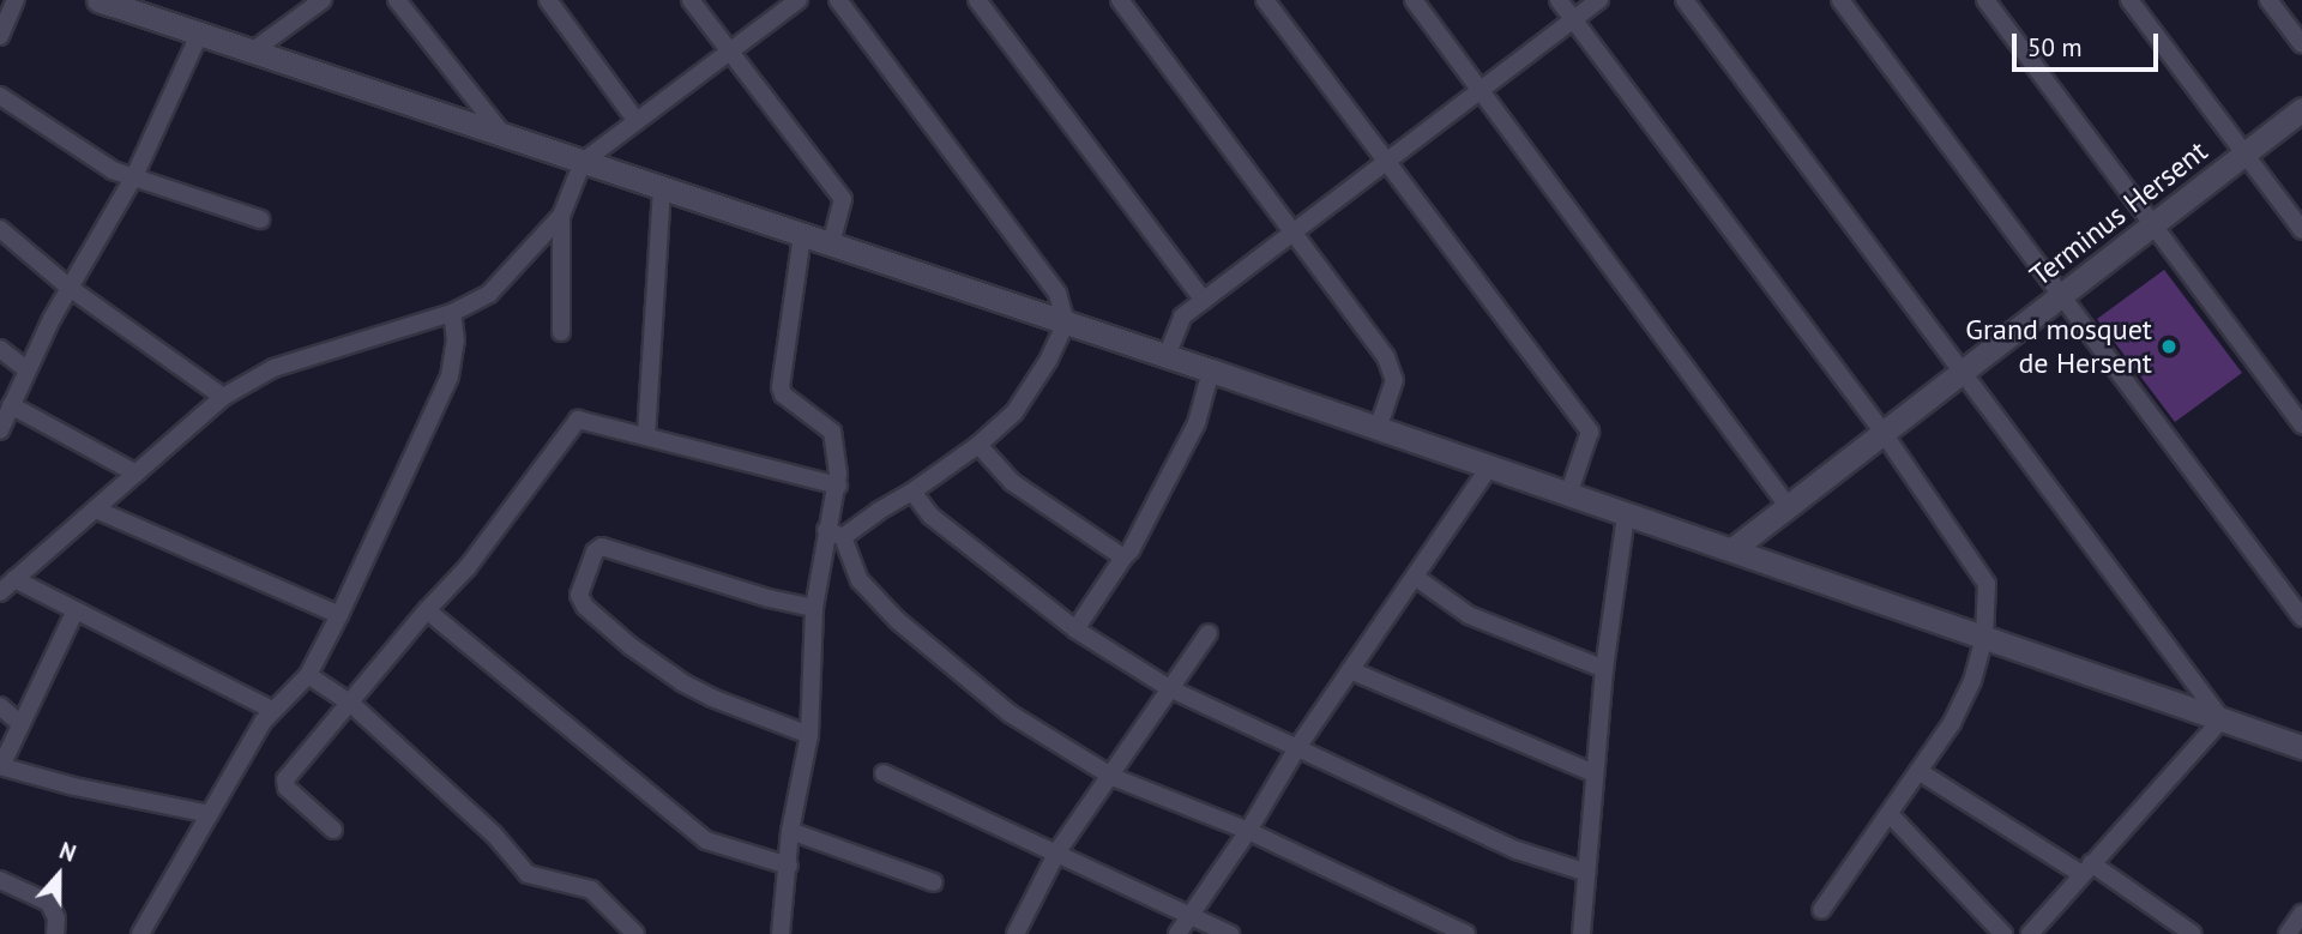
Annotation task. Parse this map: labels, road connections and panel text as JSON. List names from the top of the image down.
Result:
{
  "streets": {
    "street": ["Terminus Hersent"]
  },
  "places": ["Grand mosquet de Hersent"],
  "scale_bar": "50 m",
  "north": "top"
}
